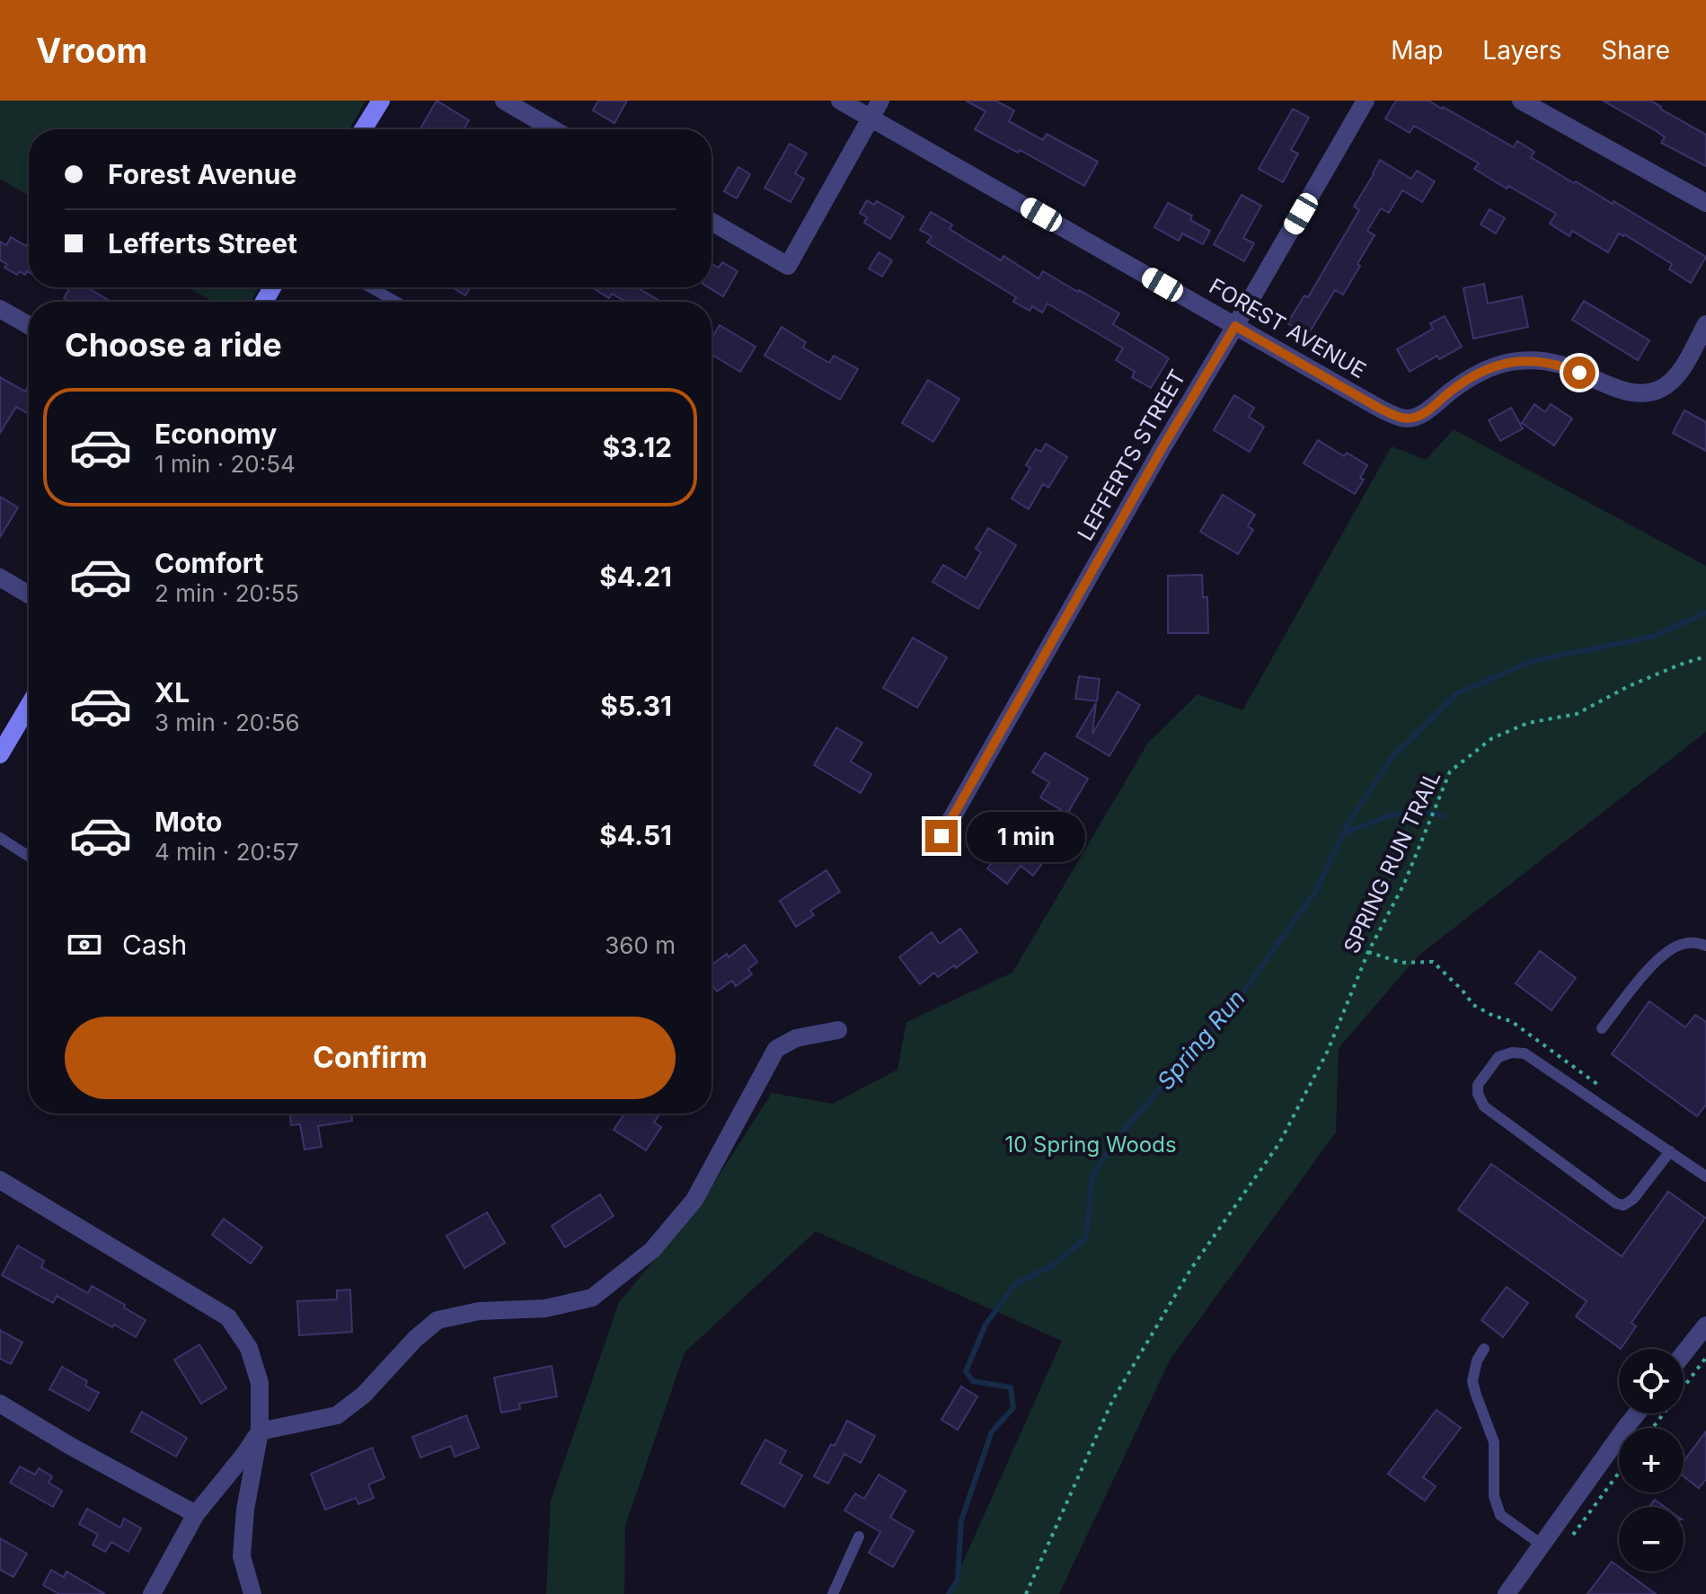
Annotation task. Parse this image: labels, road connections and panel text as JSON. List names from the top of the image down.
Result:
{
  "streets": {
    "street": ["FOREST AVENUE", "LEFFERTS STREET"],
    "path": ["SPRING RUN TRAIL"]
  },
  "crossings": [
    ["FOREST AVENUE", "LEFFERTS STREET"]
  ],
  "water": ["Spring Run"],
  "parks": ["10 Spring Woods"],
  "page": {
    "header": "Vroom",
    "nav": ["Map", "Layers", "Share"],
    "banner": ["Forest Avenue", "Lefferts Street"],
    "heading": "Choose a ride",
    "list": [
      {
        "name": "Economy",
        "note": "1 min · 20:54",
        "value": "$3.12"
      },
      {
        "name": "Comfort",
        "note": "2 min · 20:55",
        "value": "$4.21"
      },
      {
        "name": "XL",
        "note": "3 min · 20:56",
        "value": "$5.31"
      },
      {
        "name": "Moto",
        "note": "4 min · 20:57",
        "value": "$4.51"
      }
    ],
    "bubble": "1 min",
    "pay": ["Cash", "360 m"],
    "buttons": "Confirm",
    "map_buttons": ["+", "−"]
  }
}
